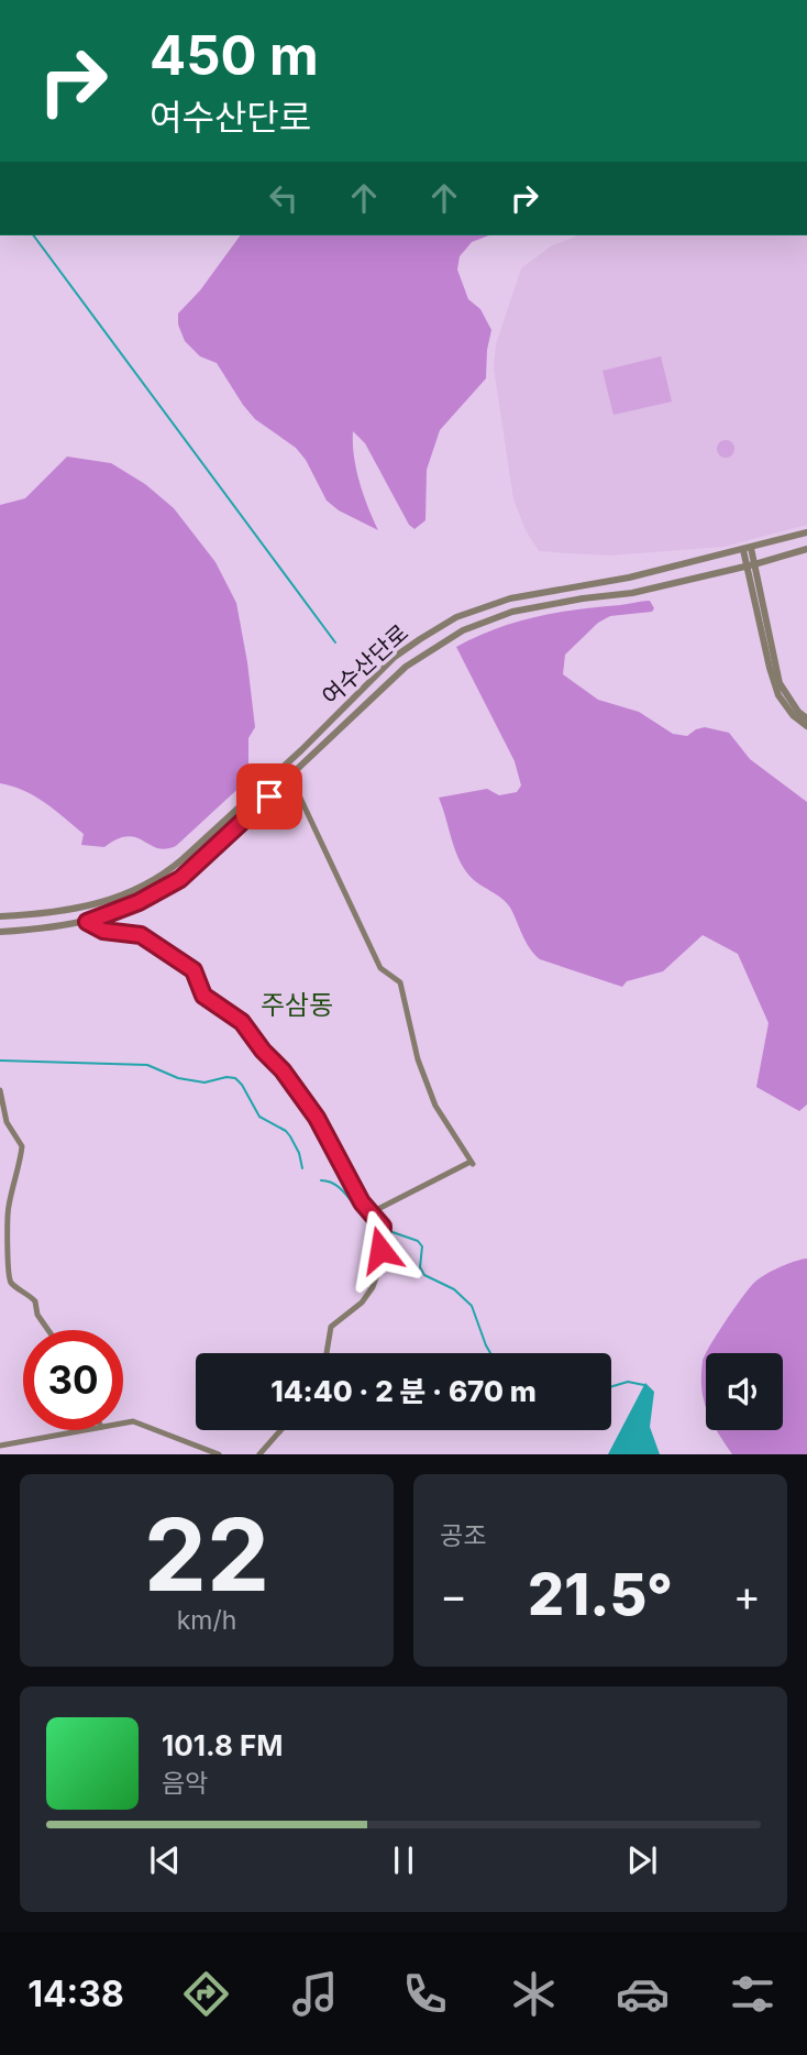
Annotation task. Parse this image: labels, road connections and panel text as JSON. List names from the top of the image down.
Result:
{
  "streets": {
    "street": ["여수산단로"]
  },
  "districts": ["주삼동"],
  "page": {
    "turn": ["450 m", "여수산단로"],
    "limit": "30",
    "trip": "14:40 · 2 분 · 670 m",
    "tile": [
      ["22", "km/h"],
      "공조"
    ],
    "heat": ["−", "21.5°", "+"],
    "song": ["101.8 FM", "음악"],
    "tabs": "14:38"
  }
}
